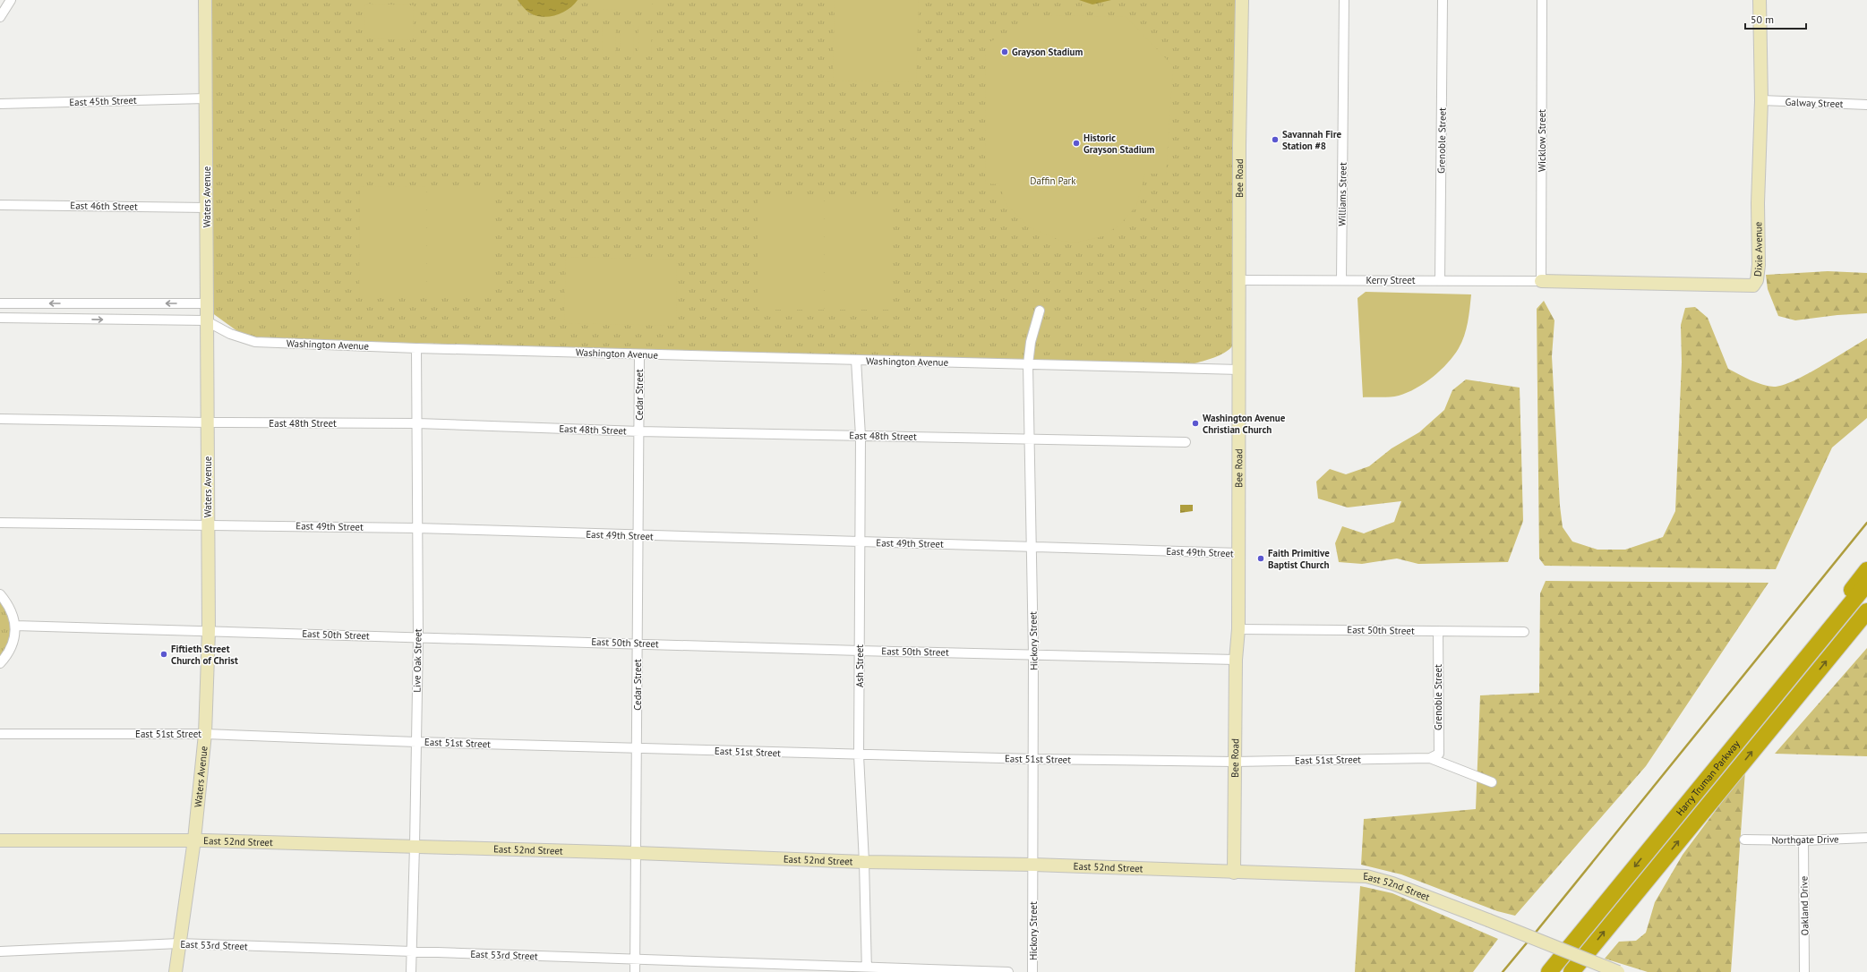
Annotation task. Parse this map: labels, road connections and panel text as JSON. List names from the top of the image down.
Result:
{
  "streets": {
    "highway": ["Harry Truman Parkway"],
    "main road": [
      "Bee Road",
      "Waters Avenue",
      "Dixie Avenue",
      "East 52nd Street"
    ],
    "street": [
      "East 45th Street",
      "Galway Street",
      "Grenoble Street",
      "Wicklow Street",
      "Williams Street",
      "East 46th Street",
      "Kerry Street",
      "Washington Avenue",
      "Cedar Street",
      "East 48th Street",
      "East 49th Street",
      "East 50th Street",
      "Hickory Street",
      "Live Oak Street",
      "Ash Street",
      "East 51st Street",
      "Northgate Drive",
      "Oakland Drive",
      "East 53rd Street"
    ]
  },
  "crossings": [
    ["East 45th Street", "Waters Avenue"],
    ["Galway Street", "Dixie Avenue"],
    ["Grenoble Street", "Kerry Street"],
    ["Grenoble Street", "East 50th Street"],
    ["Grenoble Street", "East 51st Street"],
    ["Wicklow Street", "Dixie Avenue"],
    ["Wicklow Street", "Kerry Street"],
    ["Bee Road", "Kerry Street"],
    ["Bee Road", "Washington Avenue"],
    ["Bee Road", "East 49th Street"],
    ["Bee Road", "East 50th Street"],
    ["Bee Road", "East 51st Street"],
    ["Bee Road", "East 52nd Street"],
    ["Williams Street", "Kerry Street"],
    ["Waters Avenue", "East 46th Street"],
    ["Waters Avenue", "Washington Avenue"],
    ["Waters Avenue", "East 48th Street"],
    ["Waters Avenue", "East 49th Street"],
    ["Waters Avenue", "East 50th Street"],
    ["Waters Avenue", "East 51st Street"],
    ["Waters Avenue", "East 52nd Street"],
    ["Waters Avenue", "East 53rd Street"],
    ["Dixie Avenue", "Kerry Street"],
    ["Washington Avenue", "Cedar Street"],
    ["Washington Avenue", "Hickory Street"],
    ["Washington Avenue", "Live Oak Street"],
    ["Washington Avenue", "Ash Street"],
    ["Cedar Street", "East 48th Street"],
    ["Cedar Street", "East 49th Street"],
    ["Cedar Street", "East 50th Street"],
    ["Cedar Street", "East 51st Street"],
    ["Cedar Street", "East 52nd Street"],
    ["Cedar Street", "East 53rd Street"],
    ["East 48th Street", "Hickory Street"],
    ["East 48th Street", "Live Oak Street"],
    ["East 48th Street", "Ash Street"],
    ["East 49th Street", "Hickory Street"],
    ["East 49th Street", "Live Oak Street"],
    ["East 49th Street", "Ash Street"],
    ["East 50th Street", "Hickory Street"],
    ["East 50th Street", "Live Oak Street"],
    ["East 50th Street", "Ash Street"],
    ["Hickory Street", "East 51st Street"],
    ["Hickory Street", "East 52nd Street"],
    ["Live Oak Street", "East 51st Street"],
    ["Live Oak Street", "East 52nd Street"],
    ["Live Oak Street", "East 53rd Street"],
    ["Ash Street", "East 51st Street"],
    ["Ash Street", "East 52nd Street"],
    ["Ash Street", "East 53rd Street"],
    ["Northgate Drive", "Oakland Drive"]
  ],
  "parks": ["Daffin Park"],
  "places": [
    "Grayson Stadium",
    "Savannah Fire Station #8",
    "Historic Grayson Stadium",
    "Washington Avenue Christian Church",
    "Faith Primitive Baptist Church",
    "Fiftieth Street Church of Christ"
  ],
  "scale_bar": "50 m"
}
